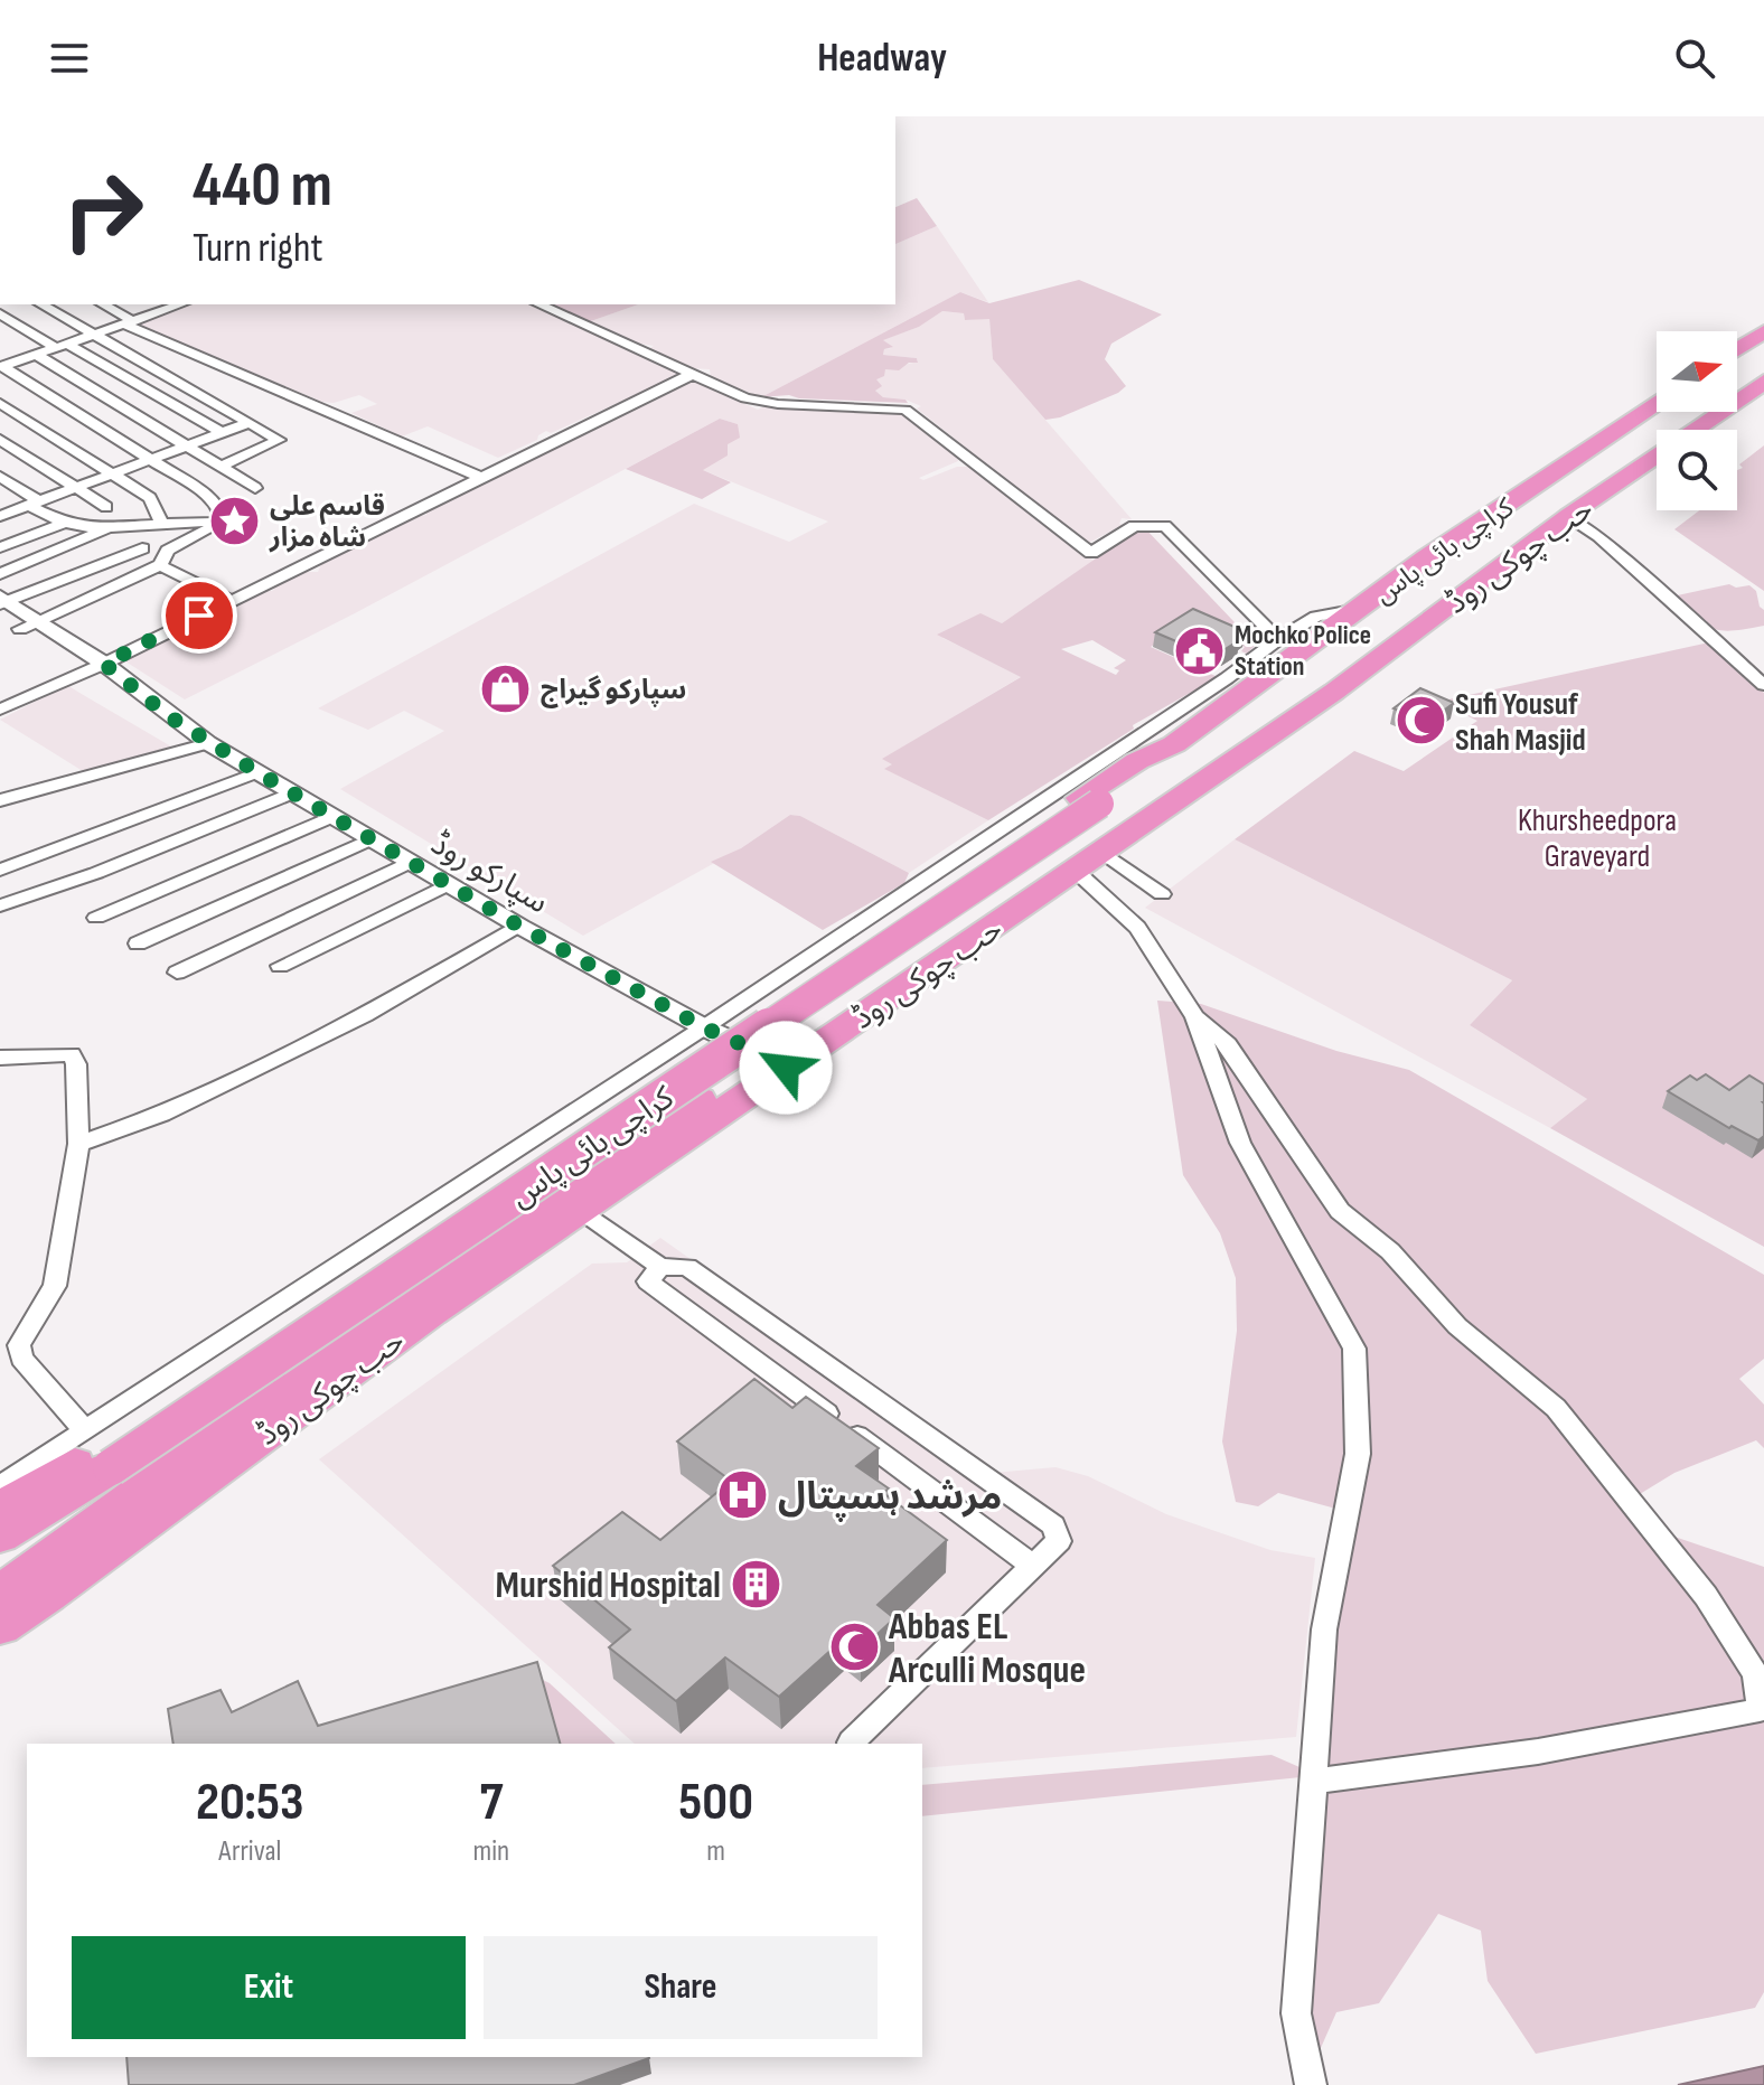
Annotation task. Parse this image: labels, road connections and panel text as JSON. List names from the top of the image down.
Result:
{
  "streets": {
    "highway": ["کراچی بائی پاس", "حب چوکی روڈ"],
    "street": ["سپارکو روڈ"]
  },
  "crossings": [
    ["حب چوکی روڈ", "سپارکو روڈ"]
  ],
  "parks": ["Khursheedpora Graveyard"],
  "places": {
    "place": ["قاسم علی شاہ مزار"],
    "public building": ["Mochko Police Station"],
    "shop": ["سپارکو گیراج"],
    "mosque": ["Sufi Yousuf Shah Masjid", "Abbas EL Arculli Mosque"],
    "hospital": ["مرشد ہسپتال"],
    "building": ["Murshid Hospital"]
  },
  "north": "right",
  "page": {
    "header": "Headway",
    "turn": ["440 m", "Turn right"],
    "eta": [
      "20:53",
      "Arrival",
      "7",
      "min",
      "500",
      "m"
    ],
    "buttons": ["Exit", "Share"]
  }
}
